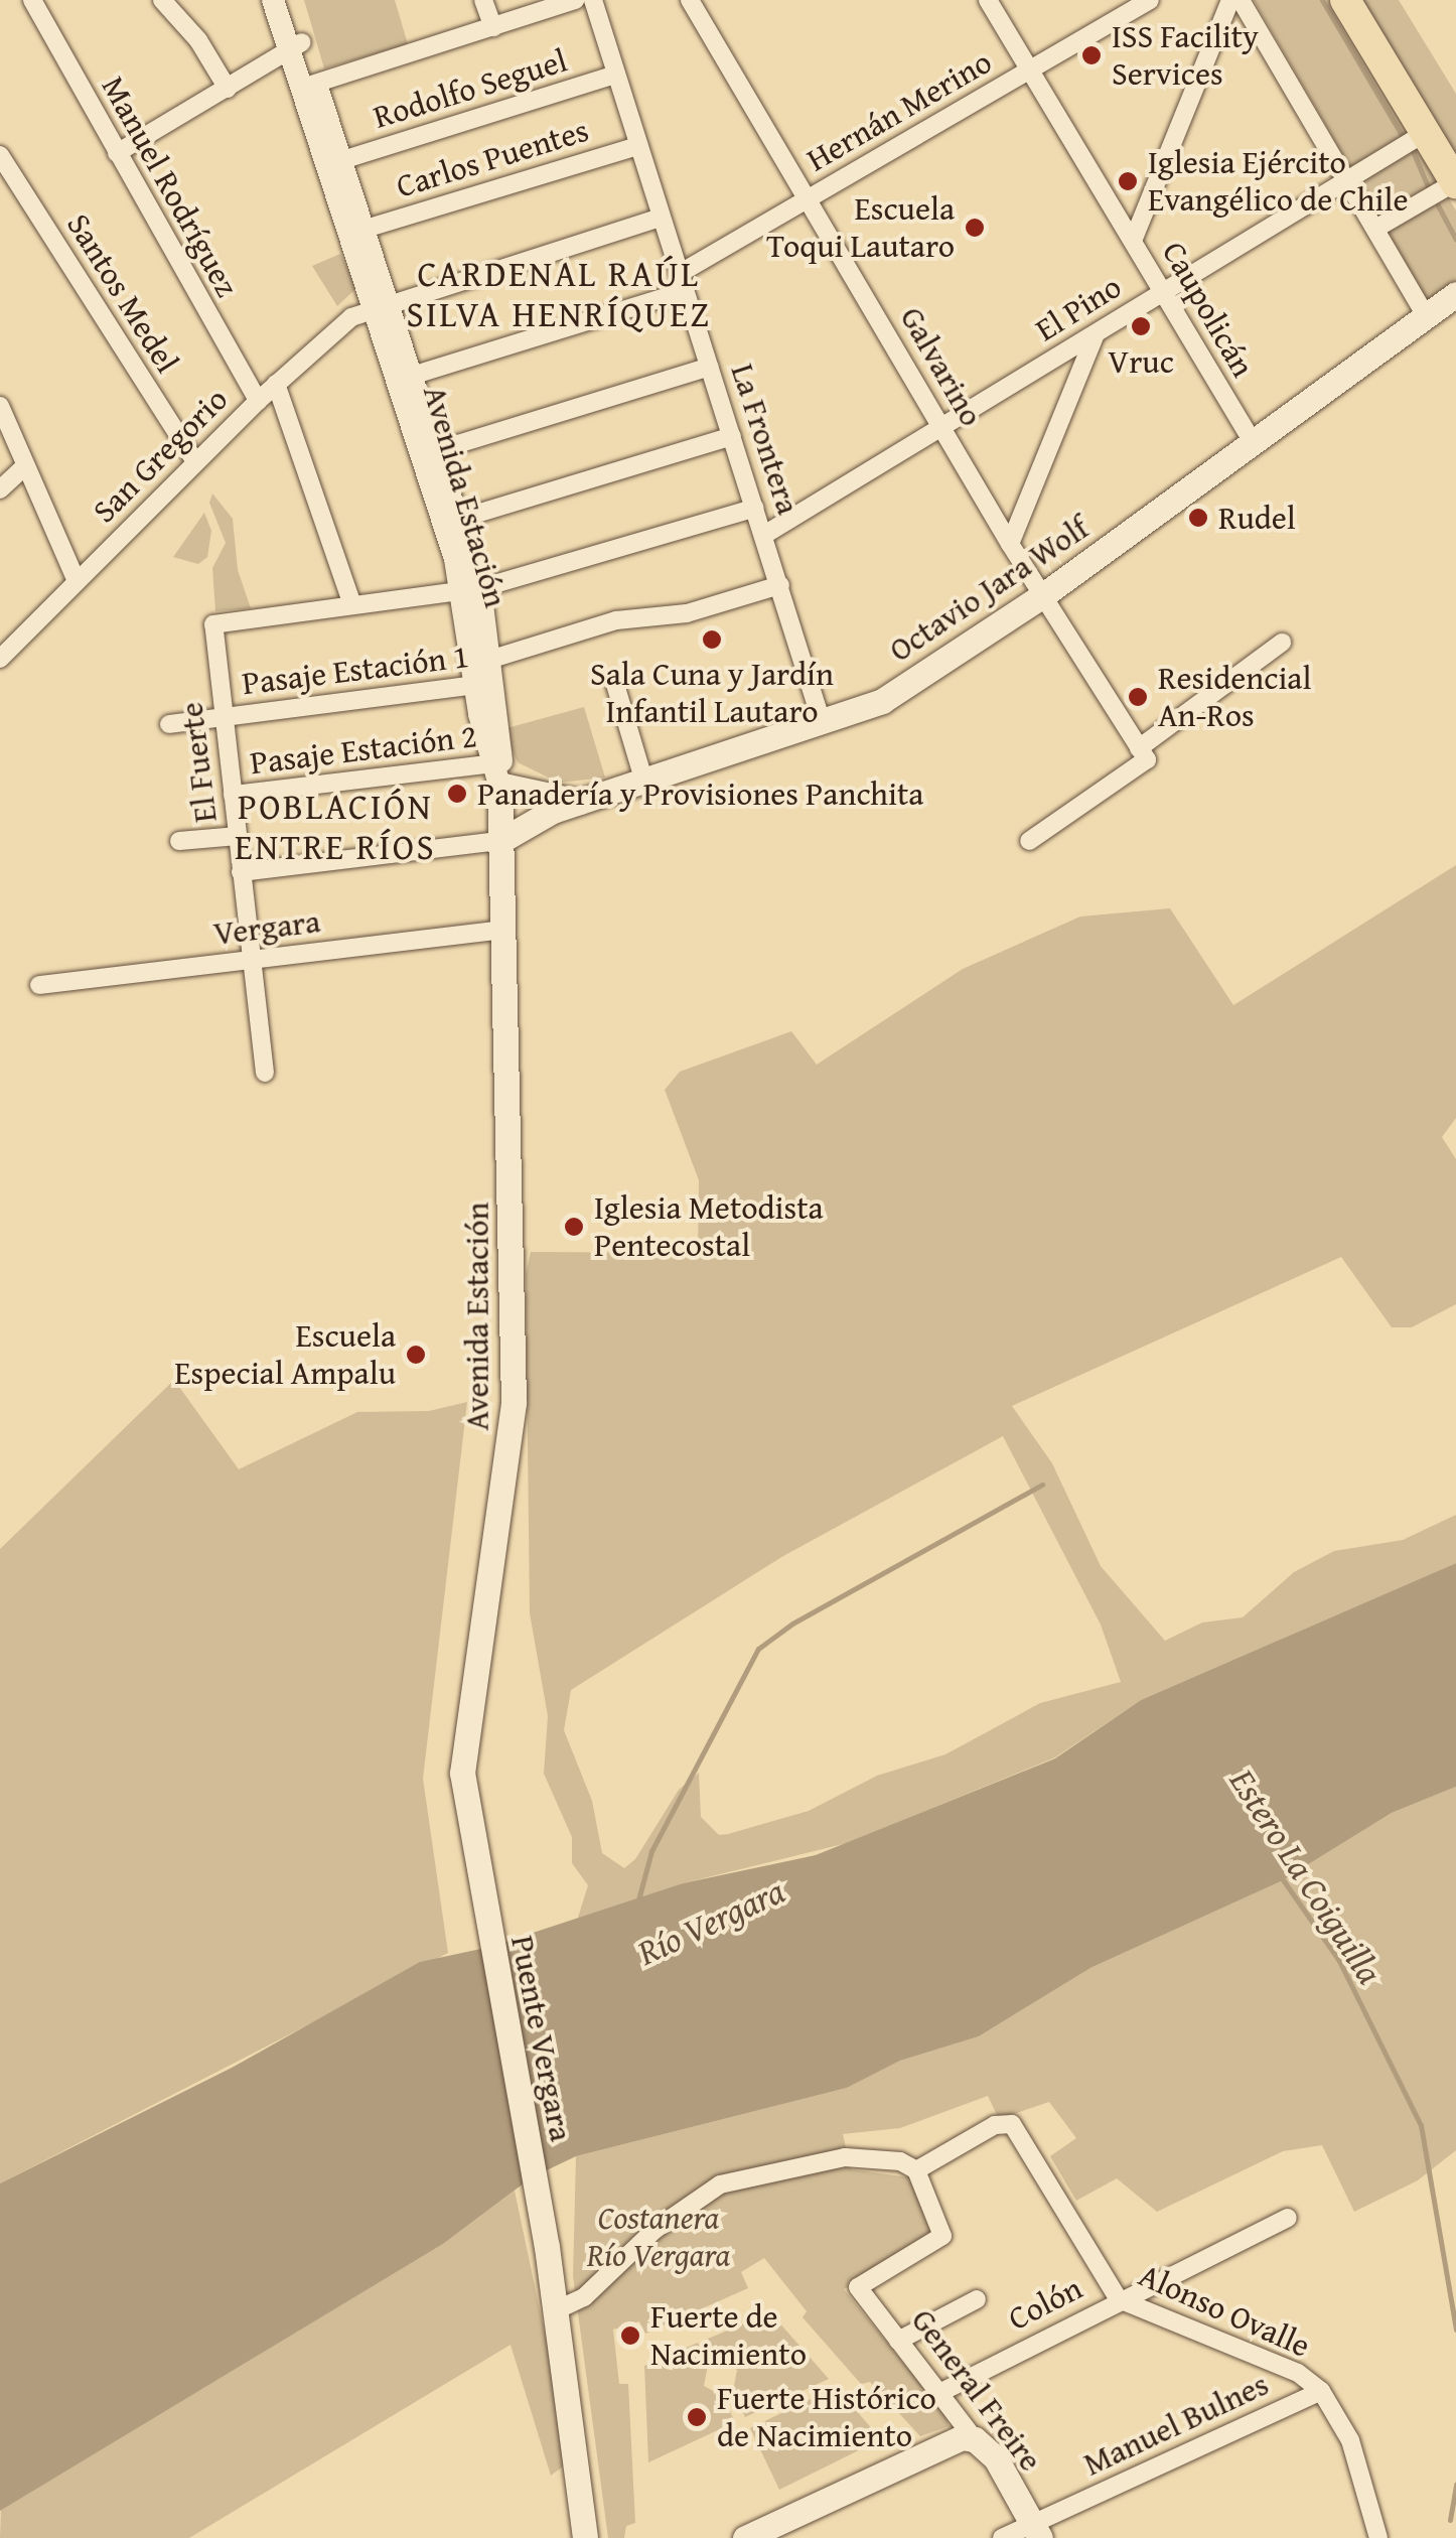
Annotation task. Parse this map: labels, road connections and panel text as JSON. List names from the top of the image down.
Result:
{
  "streets": {
    "main road": [
      "Avenida Estación",
      "Octavio Jara Wolf",
      "Puente Vergara",
      "General Freire"
    ],
    "street": [
      "Rodolfo Seguel",
      "Hernán Merino",
      "Carlos Puentes",
      "Manuel Rodríguez",
      "Santos Medel",
      "El Pino",
      "Caupolicán",
      "Galvarino",
      "La Frontera",
      "San Gregorio",
      "Pasaje Estación 1",
      "Pasaje Estación 2",
      "El Fuerte",
      "Vergara",
      "Colón",
      "Alonso Ovalle",
      "Manuel Bulnes"
    ]
  },
  "crossings": [
    ["Rodolfo Seguel", "La Frontera"],
    ["Rodolfo Seguel", "Avenida Estación"],
    ["Hernán Merino", "Caupolicán"],
    ["Hernán Merino", "Galvarino"],
    ["Hernán Merino", "La Frontera"],
    ["Hernán Merino", "Avenida Estación"],
    ["Carlos Puentes", "La Frontera"],
    ["Carlos Puentes", "Avenida Estación"],
    ["Manuel Rodríguez", "San Gregorio"],
    ["Santos Medel", "San Gregorio"],
    ["El Pino", "Caupolicán"],
    ["El Pino", "Galvarino"],
    ["El Pino", "La Frontera"],
    ["Caupolicán", "Octavio Jara Wolf"],
    ["Galvarino", "Octavio Jara Wolf"],
    ["La Frontera", "Octavio Jara Wolf"],
    ["La Frontera", "Pasaje Estación 1"],
    ["San Gregorio", "Avenida Estación"],
    ["Avenida Estación", "Octavio Jara Wolf"],
    ["Avenida Estación", "Pasaje Estación 1"],
    ["Avenida Estación", "Pasaje Estación 2"],
    ["Avenida Estación", "Vergara"],
    ["Avenida Estación", "Puente Vergara"],
    ["Pasaje Estación 1", "El Fuerte"],
    ["Pasaje Estación 2", "El Fuerte"],
    ["El Fuerte", "Vergara"],
    ["Colón", "Alonso Ovalle"],
    ["Colón", "General Freire"],
    ["Alonso Ovalle", "General Freire"],
    ["Alonso Ovalle", "Manuel Bulnes"],
    ["General Freire", "Manuel Bulnes"]
  ],
  "districts": ["CARDENAL RAÚL SILVA HENRÍQUEZ", "POBLACIÓN ENTRE RÍOS"],
  "water": ["Estero La Coiguilla", "Río Vergara"],
  "parks": ["Costanera Río Vergara"],
  "places": [
    "ISS Facility Services",
    "Iglesia Ejército Evangélico de Chile",
    "Escuela Toqui Lautaro",
    "Vruc",
    "Rudel",
    "Sala Cuna y Jardín Infantil Lautaro",
    "Residencial An-Ros",
    "Panadería y Provisiones Panchita",
    "Iglesia Metodista Pentecostal",
    "Escuela Especial Ampalu",
    "Fuerte de Nacimiento",
    "Fuerte Histórico de Nacimiento"
  ]
}
